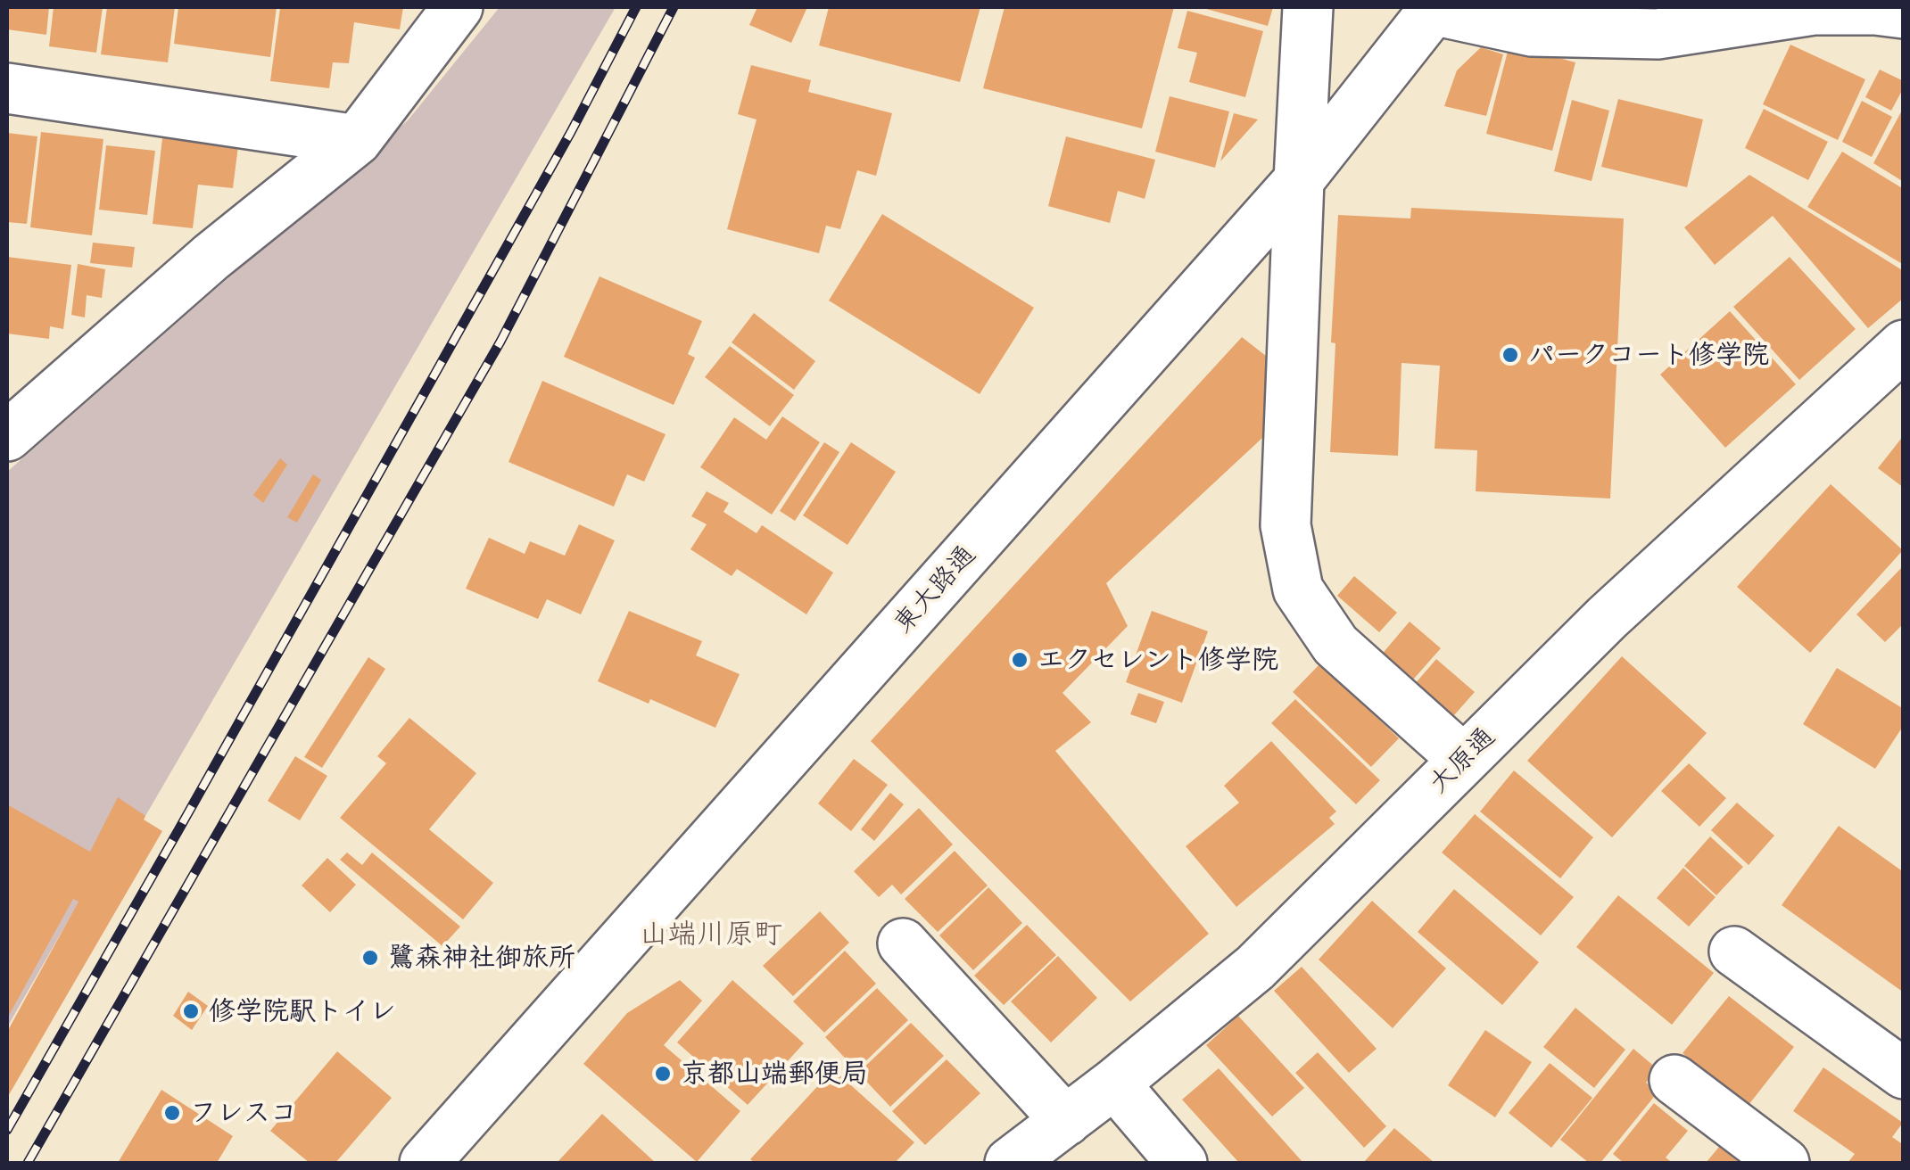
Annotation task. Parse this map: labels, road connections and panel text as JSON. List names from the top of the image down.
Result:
{
  "streets": {
    "street": ["東大路通", "大原通"]
  },
  "districts": ["山端川原町"],
  "places": [
    "パークコート修学院",
    "エクセレント修学院",
    "鷺森神社御旅所",
    "修学院駅トイレ",
    "京都山端郵便局",
    "フレスコ"
  ]
}
